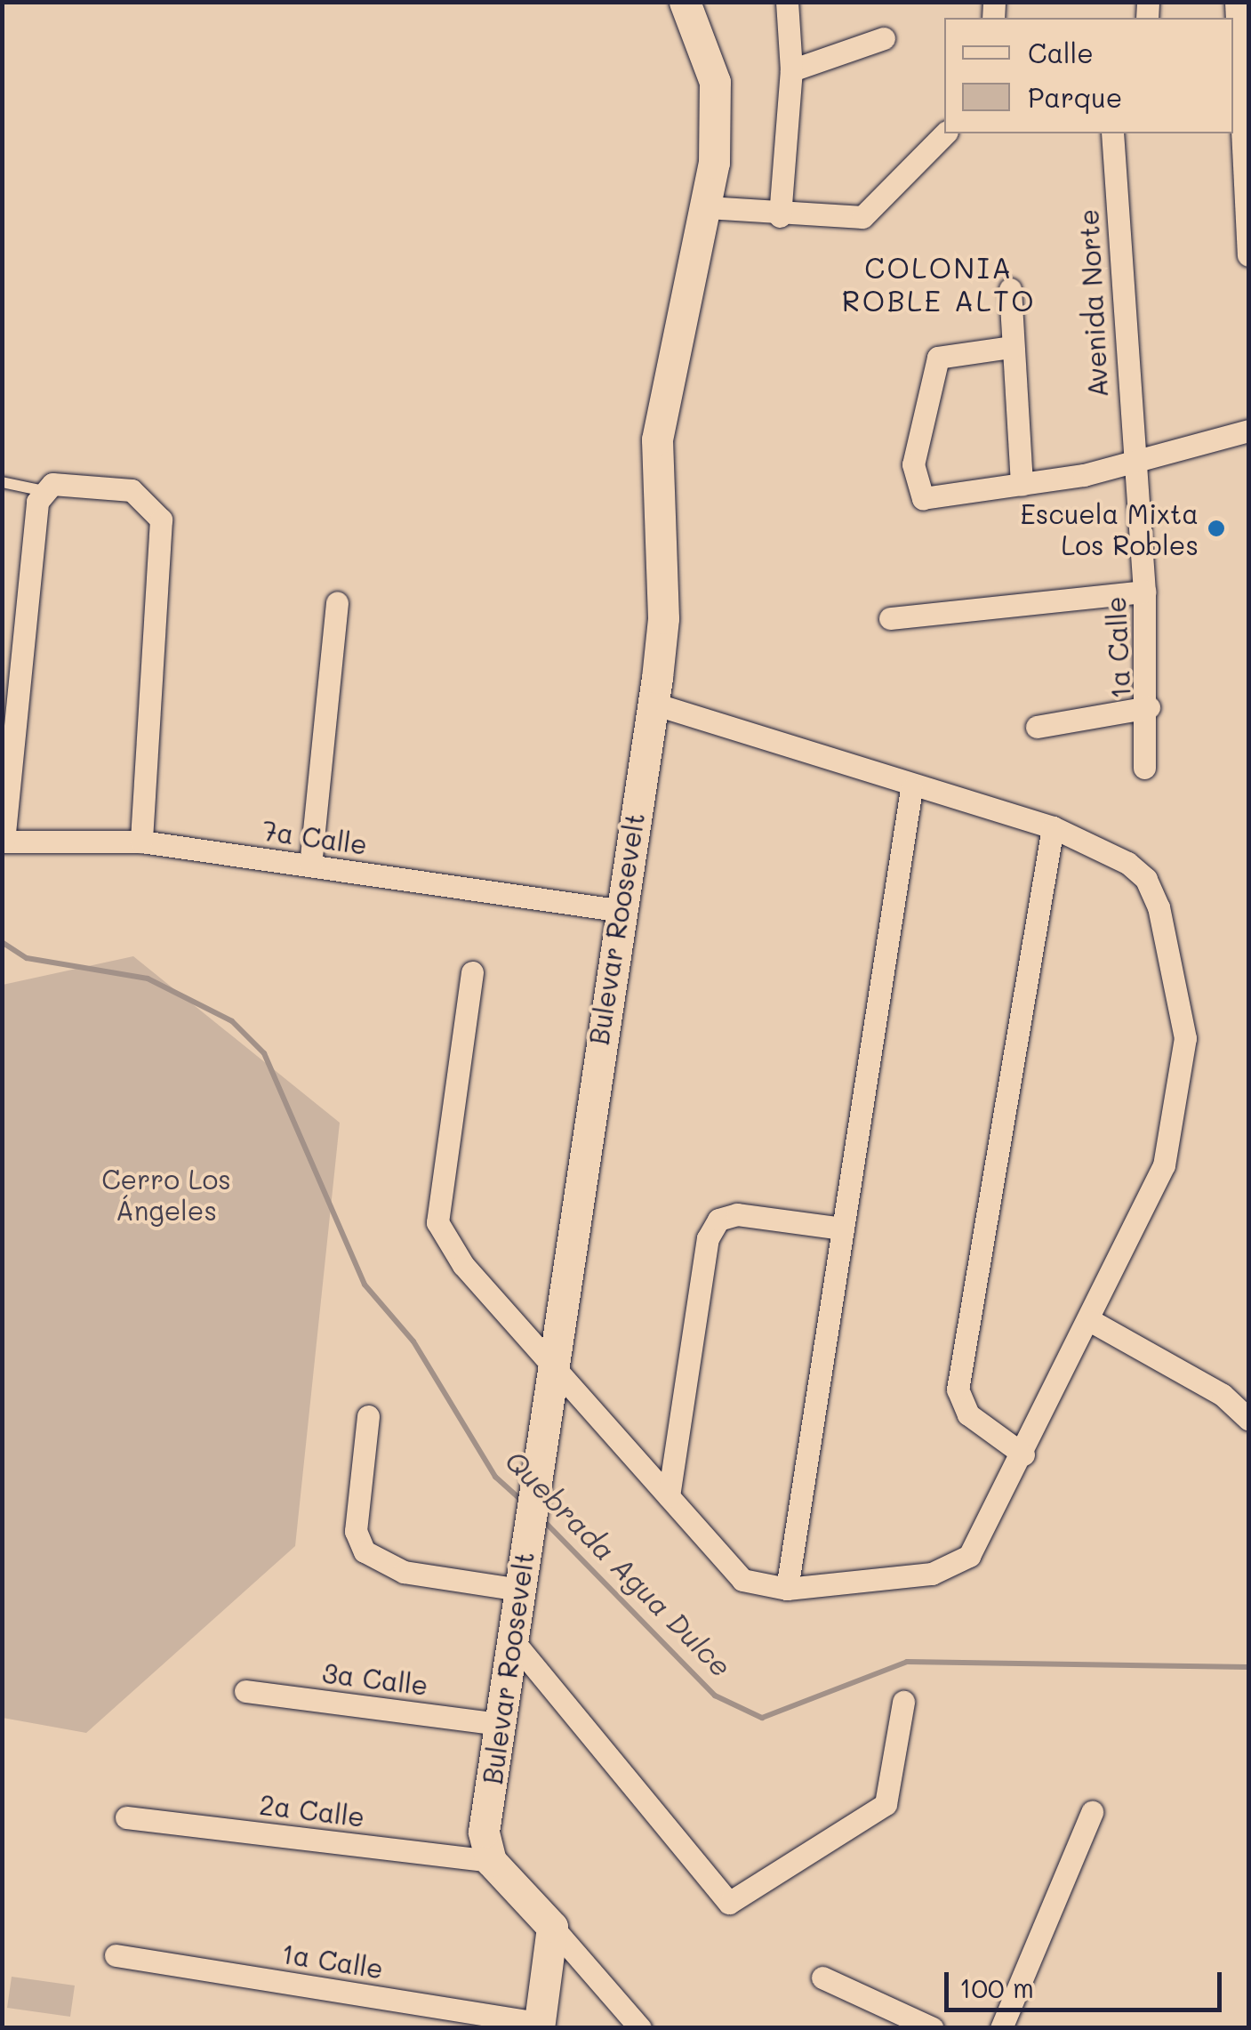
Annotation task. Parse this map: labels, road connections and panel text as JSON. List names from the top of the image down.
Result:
{
  "streets": {
    "main road": ["Bulevar Roosevelt"],
    "street": [
      "Avenida Norte",
      "1a Calle",
      "7a Calle",
      "3a Calle",
      "2a Calle"
    ]
  },
  "crossings": [
    ["Avenida Norte", "1a Calle"],
    ["7a Calle", "Bulevar Roosevelt"],
    ["Bulevar Roosevelt", "3a Calle"],
    ["Bulevar Roosevelt", "2a Calle"]
  ],
  "districts": ["COLONIA ROBLE ALTO"],
  "water": ["Quebrada Agua Dulce"],
  "parks": ["Cerro Los Ángeles"],
  "places": ["Escuela Mixta Los Robles"],
  "legend": ["Calle", "Parque"],
  "scale_bar": "100 m"
}
